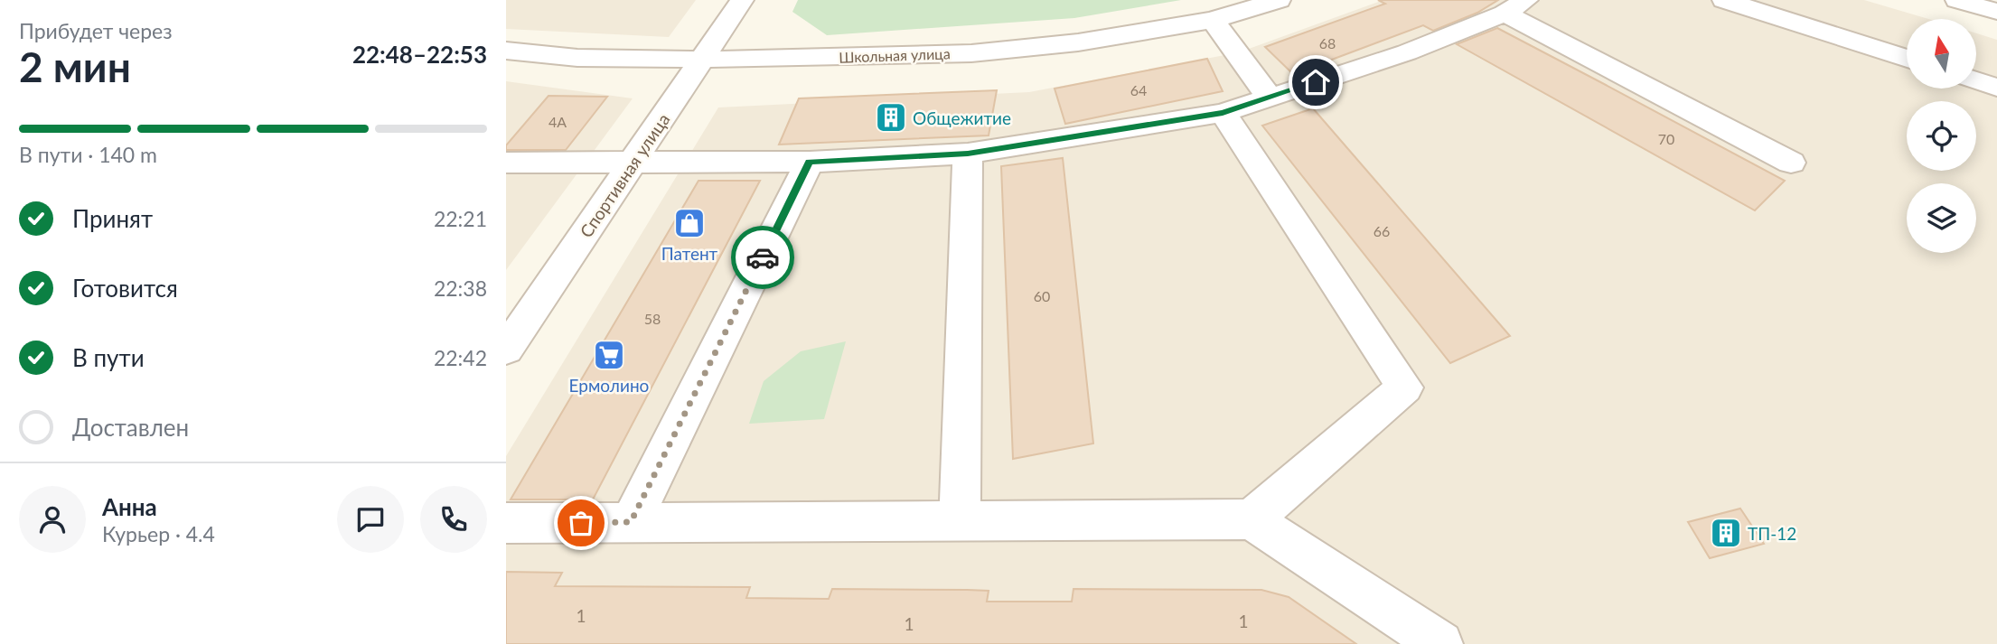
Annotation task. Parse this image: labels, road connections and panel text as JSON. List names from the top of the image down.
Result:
{
  "streets": {
    "street": ["Школьная улица", "Спортивная улица"]
  },
  "crossings": [
    ["Школьная улица", "Спортивная улица"]
  ],
  "places": {
    "building": ["Общежитие", "ТП-12"],
    "shop": ["Патент"],
    "supermarket": ["Ермолино"]
  },
  "house_numbers": [
    "68",
    "64",
    "4А",
    "70",
    "66",
    "60",
    "58",
    "1",
    "1",
    "1"
  ],
  "north": "top",
  "page": {
    "heading": ["2 мин", "Прибудет через", "22:48–22:53"],
    "panel": ["Анна", "Курьер · 4.4"],
    "bar": "В пути · 140 m",
    "list": [
      ["Принят", "22:21"],
      ["Готовится", "22:38"],
      ["В пути", "22:42"],
      "Доставлен"
    ]
  }
}
